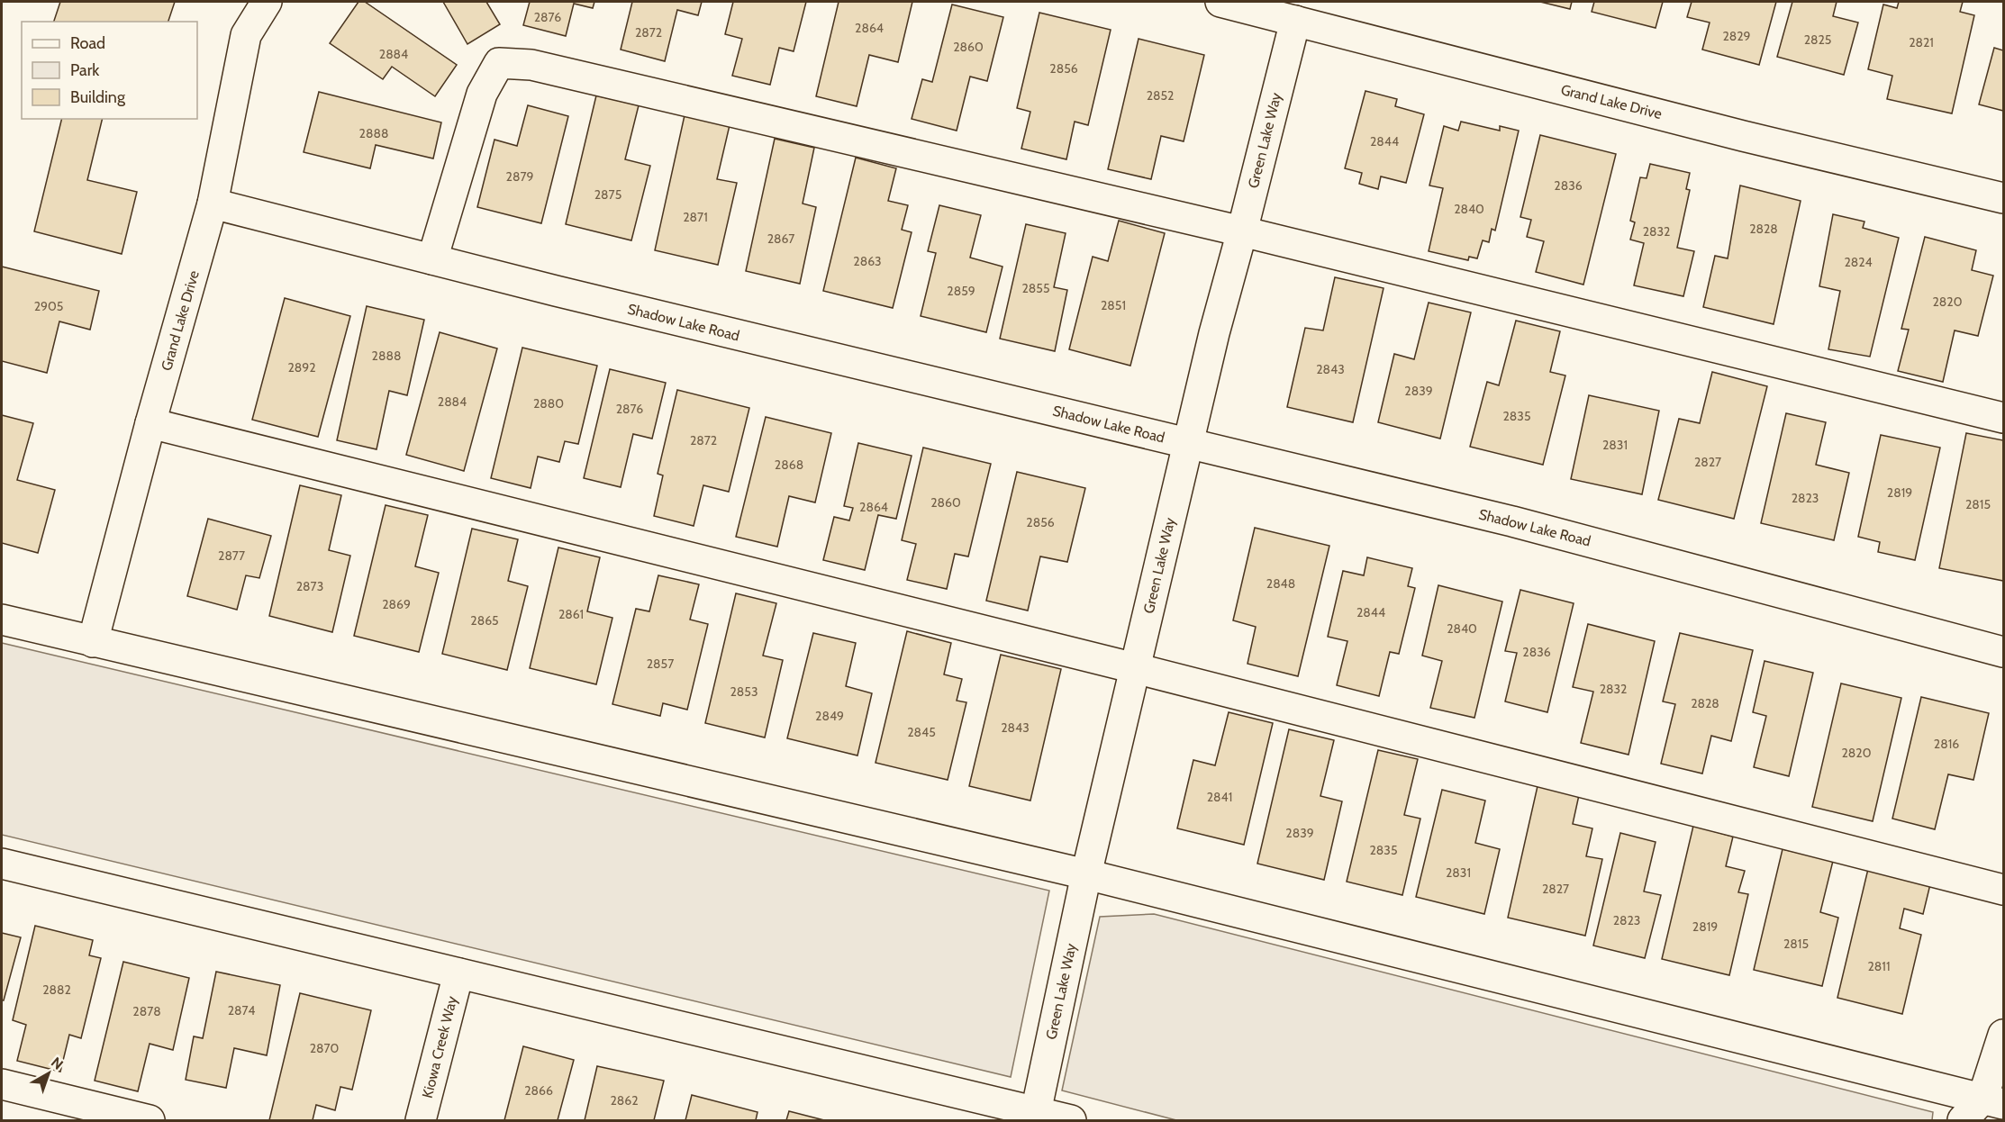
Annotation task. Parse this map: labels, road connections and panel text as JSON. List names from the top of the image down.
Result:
{
  "streets": {
    "street": [
      "Grand Lake Drive",
      "Green Lake Way",
      "Shadow Lake Road",
      "Kiowa Creek Way"
    ]
  },
  "crossings": [
    ["Grand Lake Drive", "Green Lake Way"],
    ["Grand Lake Drive", "Shadow Lake Road"],
    ["Green Lake Way", "Shadow Lake Road"]
  ],
  "house_numbers": [
    "2876",
    "2864",
    "2872",
    "2829",
    "2825",
    "2821",
    "2860",
    "2884",
    "2856",
    "2852",
    "2888",
    "2844",
    "2879",
    "2836",
    "2875",
    "2840",
    "2871",
    "2828",
    "2832",
    "2867",
    "2863",
    "2824",
    "2855",
    "2859",
    "2820",
    "2851",
    "2905",
    "2888",
    "2892",
    "2843",
    "2839",
    "2884",
    "2880",
    "2876",
    "2835",
    "2872",
    "2831",
    "2827",
    "2868",
    "2819",
    "2823",
    "2860",
    "2815",
    "2864",
    "2856",
    "2877",
    "2848",
    "2873",
    "2869",
    "2844",
    "2861",
    "2865",
    "2840",
    "2836",
    "2857",
    "2832",
    "2853",
    "2828",
    "2849",
    "2843",
    "2845",
    "2816",
    "2820",
    "2841",
    "2839",
    "2835",
    "2831",
    "2827",
    "2823",
    "2819",
    "2815",
    "2811",
    "2882",
    "2874",
    "2878",
    "2870",
    "2866",
    "2862"
  ],
  "legend": ["Road", "Park", "Building"],
  "north": "top right"
}
